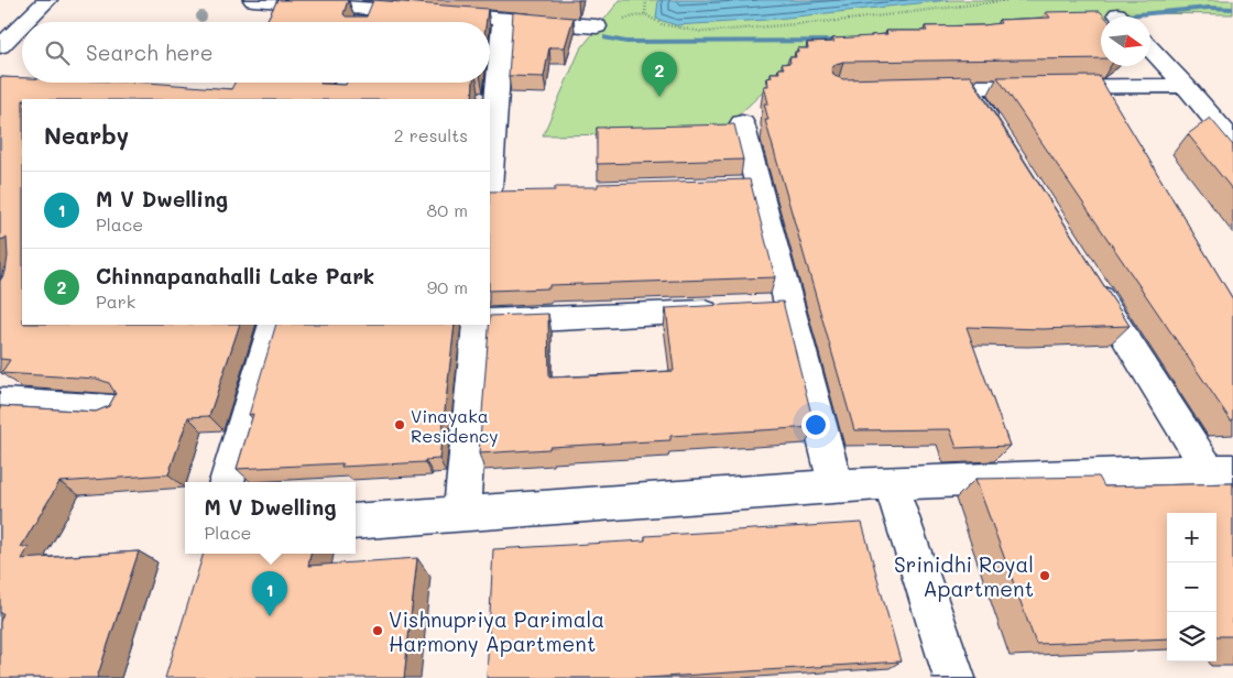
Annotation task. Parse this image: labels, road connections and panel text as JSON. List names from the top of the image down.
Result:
{
  "places": ["Vinayaka Residency", "Srinidhi Royal Apartment", "Vishnupriya Parimala Harmony Apartment"],
  "north": "right",
  "page": {
    "search": "Search here",
    "pins": ["2", "1"],
    "heading": ["Nearby", "2 results"],
    "list": [
      {
        "mark": "1",
        "name": "M V Dwelling",
        "note": "Place",
        "value": "80 m"
      },
      {
        "mark": "2",
        "name": "Chinnapanahalli Lake Park",
        "note": "Park",
        "value": "90 m"
      }
    ],
    "popup": ["M V Dwelling", "Place"],
    "map_buttons": ["+", "−"]
  }
}
